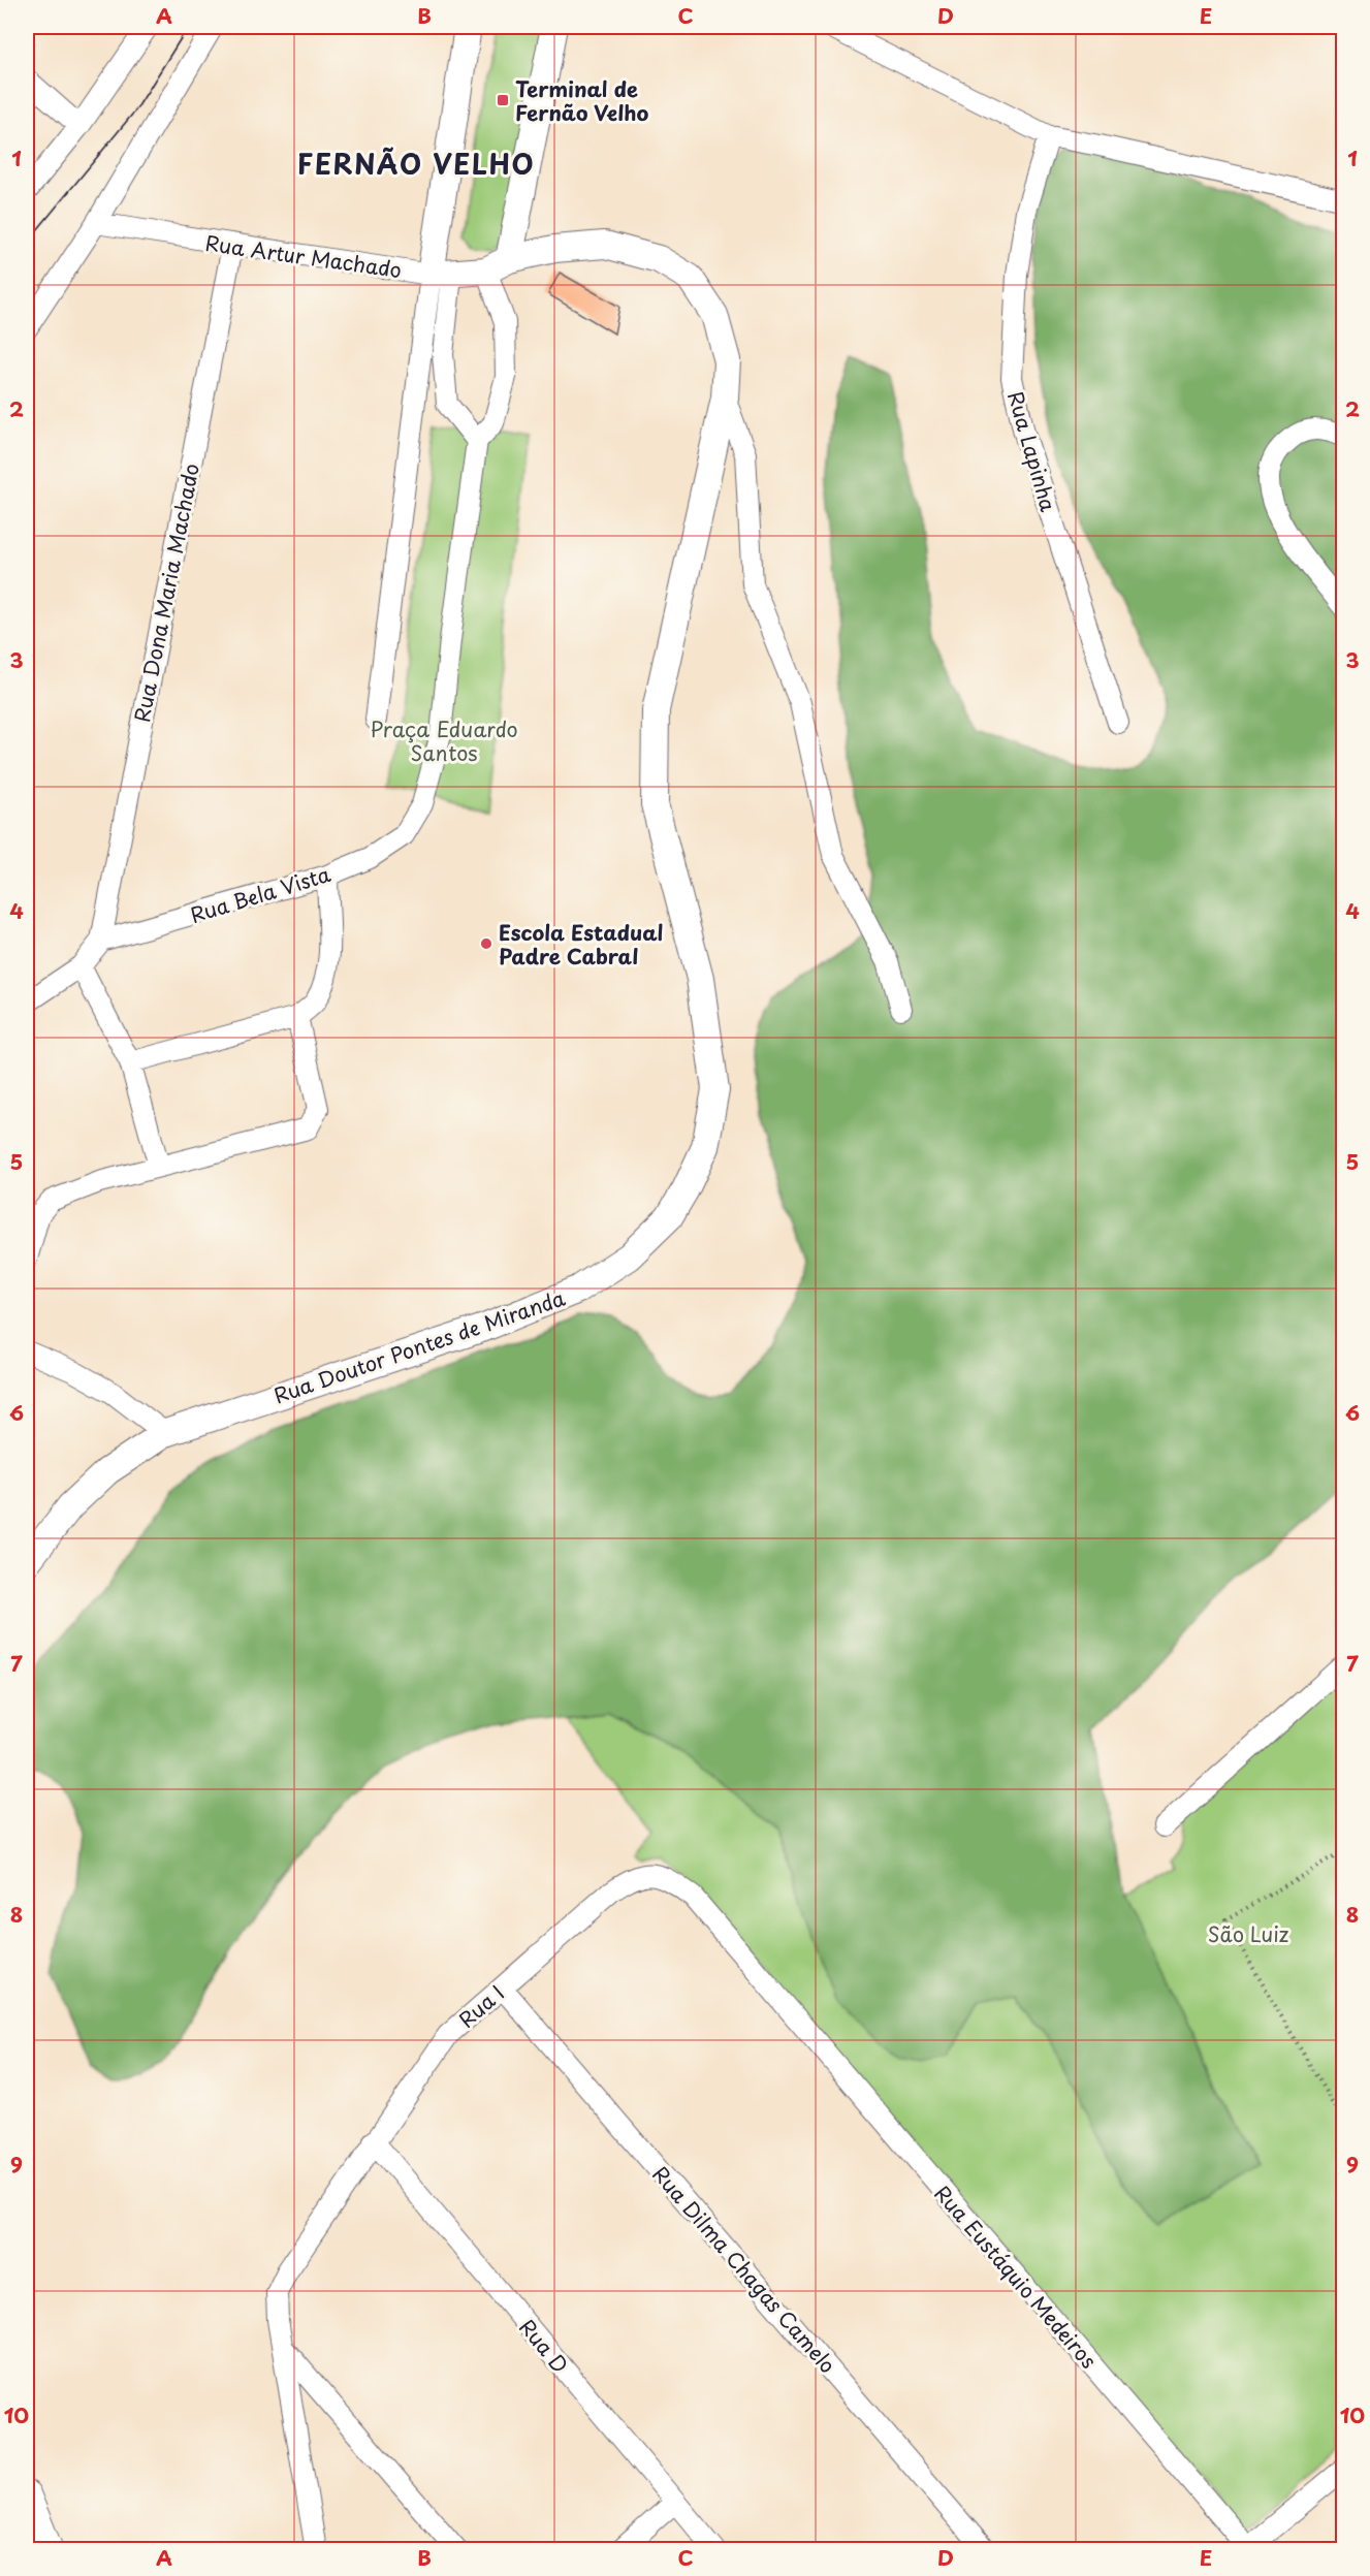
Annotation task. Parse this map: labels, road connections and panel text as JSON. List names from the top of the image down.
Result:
{
  "streets": {
    "street": [
      "Rua Artur Machado",
      "Rua Lapinha",
      "Rua Dona Maria Machado",
      "Rua Bela Vista",
      "Rua Doutor Pontes de Miranda",
      "Rua I",
      "Rua Dilma Chagas Camelo",
      "Rua Eustáquio Medeiros",
      "Rua D"
    ]
  },
  "crossings": [
    ["Rua Artur Machado", "Rua Dona Maria Machado"],
    ["Rua Artur Machado", "Rua Doutor Pontes de Miranda"],
    ["Rua Dona Maria Machado", "Rua Bela Vista"],
    ["Rua I", "Rua Dilma Chagas Camelo"],
    ["Rua I", "Rua Eustáquio Medeiros"],
    ["Rua I", "Rua D"]
  ],
  "districts": ["FERNÃO VELHO"],
  "parks": ["Praça Eduardo Santos", "São Luiz"],
  "places": {
    "transit": ["Terminal de Fernão Velho"],
    "other": ["Escola Estadual Padre Cabral"]
  },
  "grid": {
    "columns": [
      "A",
      "B",
      "C",
      "D",
      "E"
    ],
    "rows": [
      "1",
      "2",
      "3",
      "4",
      "5",
      "6",
      "7",
      "8",
      "9",
      "10"
    ]
  }
}
